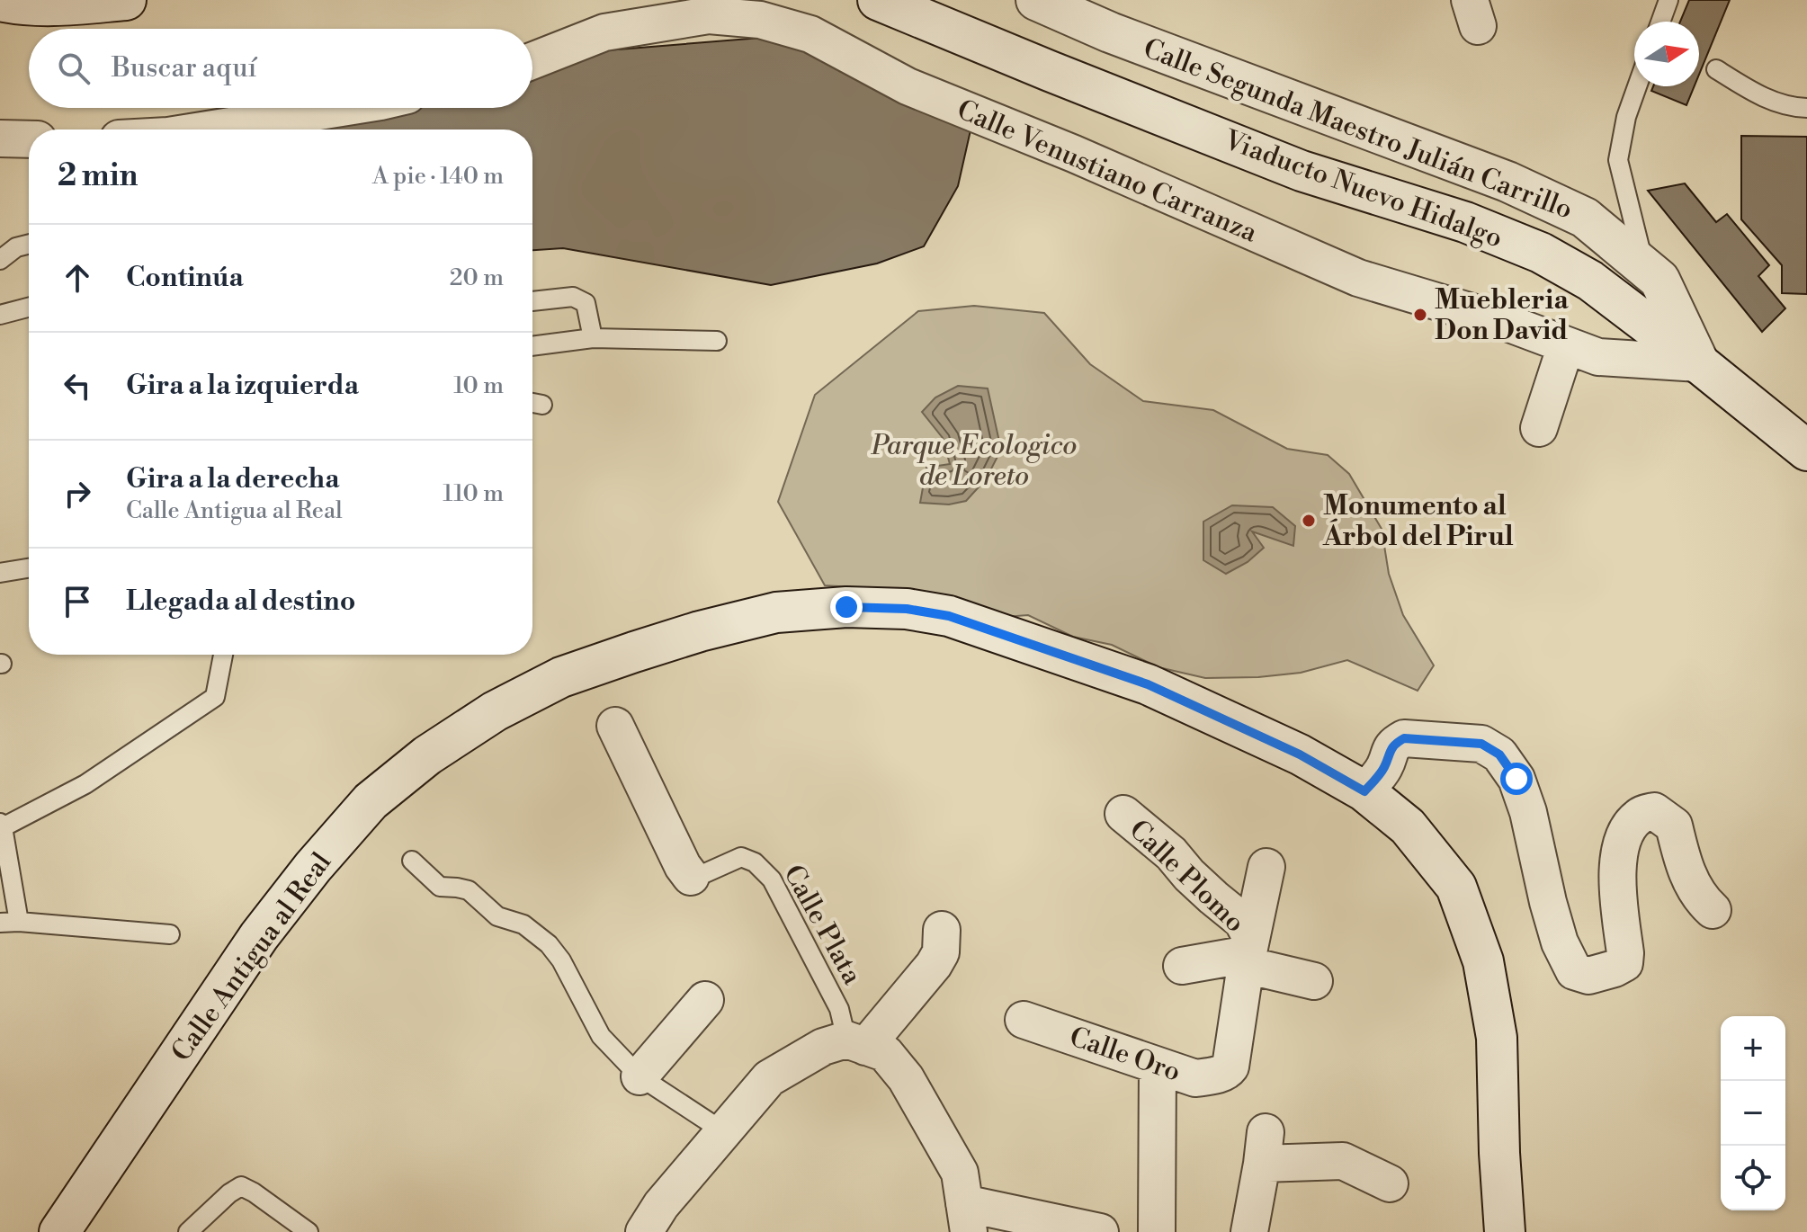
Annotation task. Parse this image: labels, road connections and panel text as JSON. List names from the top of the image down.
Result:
{
  "streets": {
    "main road": ["Calle Segunda Maestro Julián Carrillo", "Viaducto Nuevo Hidalgo", "Calle Antigua al Real"],
    "street": ["Calle Venustiano Carranza", "Calle Plomo", "Calle Oro"],
    "lane": ["Calle Plata"]
  },
  "crossings": [
    ["Calle Segunda Maestro Julián Carrillo", "Calle Venustiano Carranza"],
    ["Calle Segunda Maestro Julián Carrillo", "Viaducto Nuevo Hidalgo"],
    ["Calle Venustiano Carranza", "Viaducto Nuevo Hidalgo"],
    ["Calle Plomo", "Calle Oro"]
  ],
  "parks": ["Parque Ecologico de Loreto"],
  "places": ["Muebleria Don David", "Monumento al Árbol del Pirul"],
  "north": "right",
  "page": {
    "search": "Buscar aquí",
    "heading": ["2 min", "A pie · 140 m"],
    "list": [
      ["Continúa", "20 m"],
      ["Gira a la izquierda", "10 m"],
      ["Gira a la derecha", "Calle Antigua al Real", "110 m"],
      "Llegada al destino"
    ],
    "map_buttons": ["+", "−"]
  }
}
